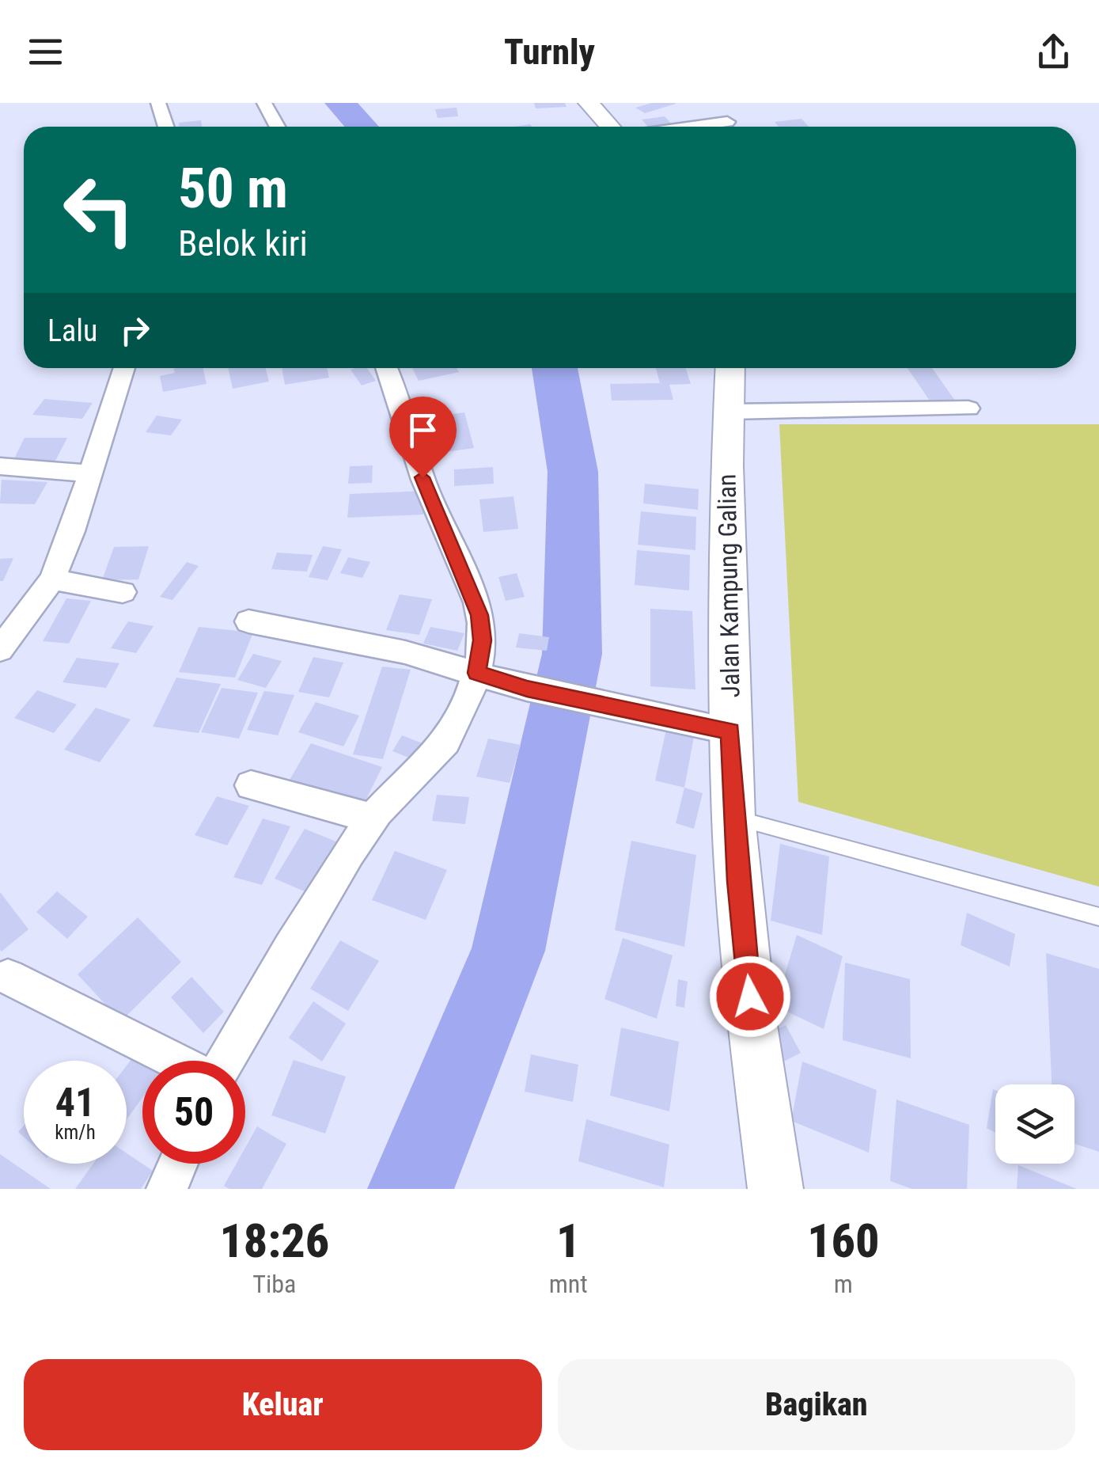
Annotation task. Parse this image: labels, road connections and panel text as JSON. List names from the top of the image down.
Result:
{
  "streets": {
    "main road": ["Jalan Kampung Galian"]
  },
  "page": {
    "header": "Turnly",
    "turn": ["50 m", "Belok kiri"],
    "then": "Lalu",
    "speed": "41 km/h",
    "limit": "50",
    "eta": [
      "18:26",
      "Tiba",
      "1",
      "mnt",
      "160",
      "m"
    ],
    "buttons": ["Keluar", "Bagikan"]
  }
}
